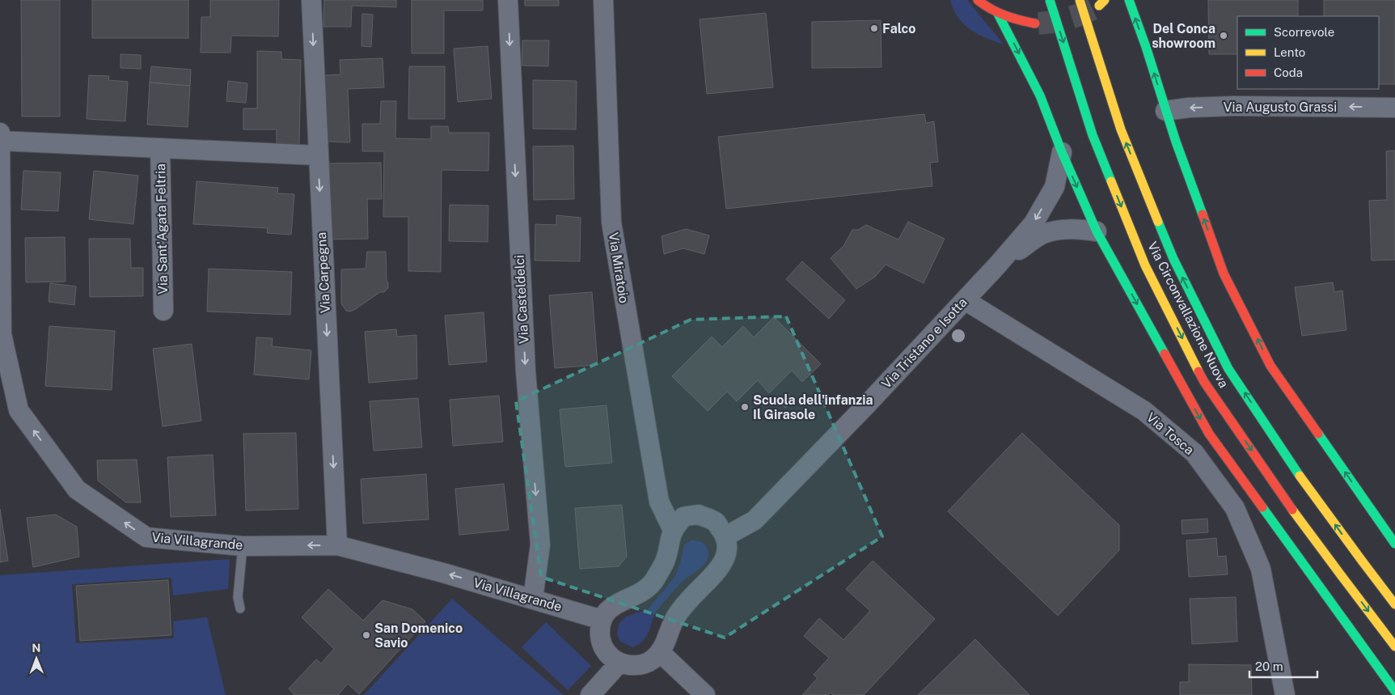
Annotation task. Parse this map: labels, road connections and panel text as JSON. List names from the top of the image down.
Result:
{
  "streets": {
    "main road": ["Via Circonvallazione Nuova"],
    "street": [
      "Via Augusto Grassi",
      "Via Sant'Agata Feltria",
      "Via Miratoio",
      "Via Carpegna",
      "Via Casteldelci",
      "Via Tristano e Isotta",
      "Via Tosca",
      "Via Villagrande"
    ]
  },
  "crossings": [
    ["Via Sant'Agata Feltria", "Via Carpegna"],
    ["Via Sant'Agata Feltria", "Via Villagrande"],
    ["Via Carpegna", "Via Villagrande"],
    ["Via Casteldelci", "Via Villagrande"],
    ["Via Tristano e Isotta", "Via Tosca"]
  ],
  "one_way": [
    "Via Augusto Grassi",
    "Via Carpegna",
    "Via Casteldelci",
    "Via Villagrande"
  ],
  "places": [
    "Falco",
    "Del Conca showroom",
    "Scuola dell'infanzia Il Girasole",
    "San Domenico Savio"
  ],
  "legend": ["Scorrevole", "Lento", "Coda"],
  "scale_bar": "20 m",
  "north": "top"
}
